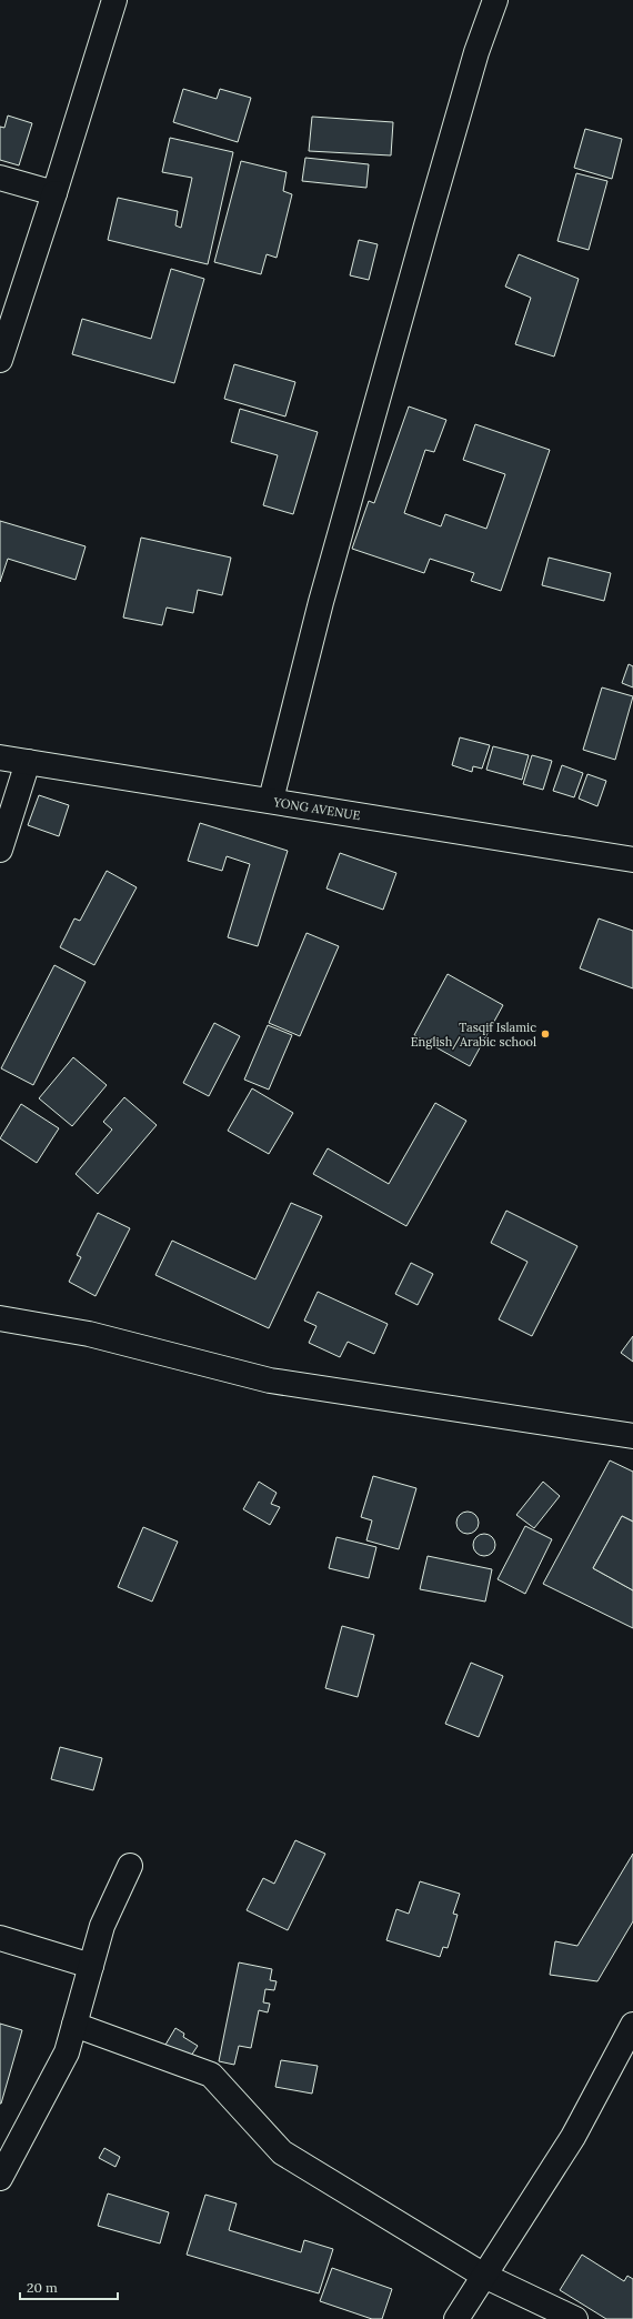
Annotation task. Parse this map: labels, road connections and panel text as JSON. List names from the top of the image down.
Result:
{
  "streets": {
    "street": ["YONG AVENUE"]
  },
  "places": ["Tasqif Islamic English/Arabic school"],
  "scale_bar": "20 m"
}
